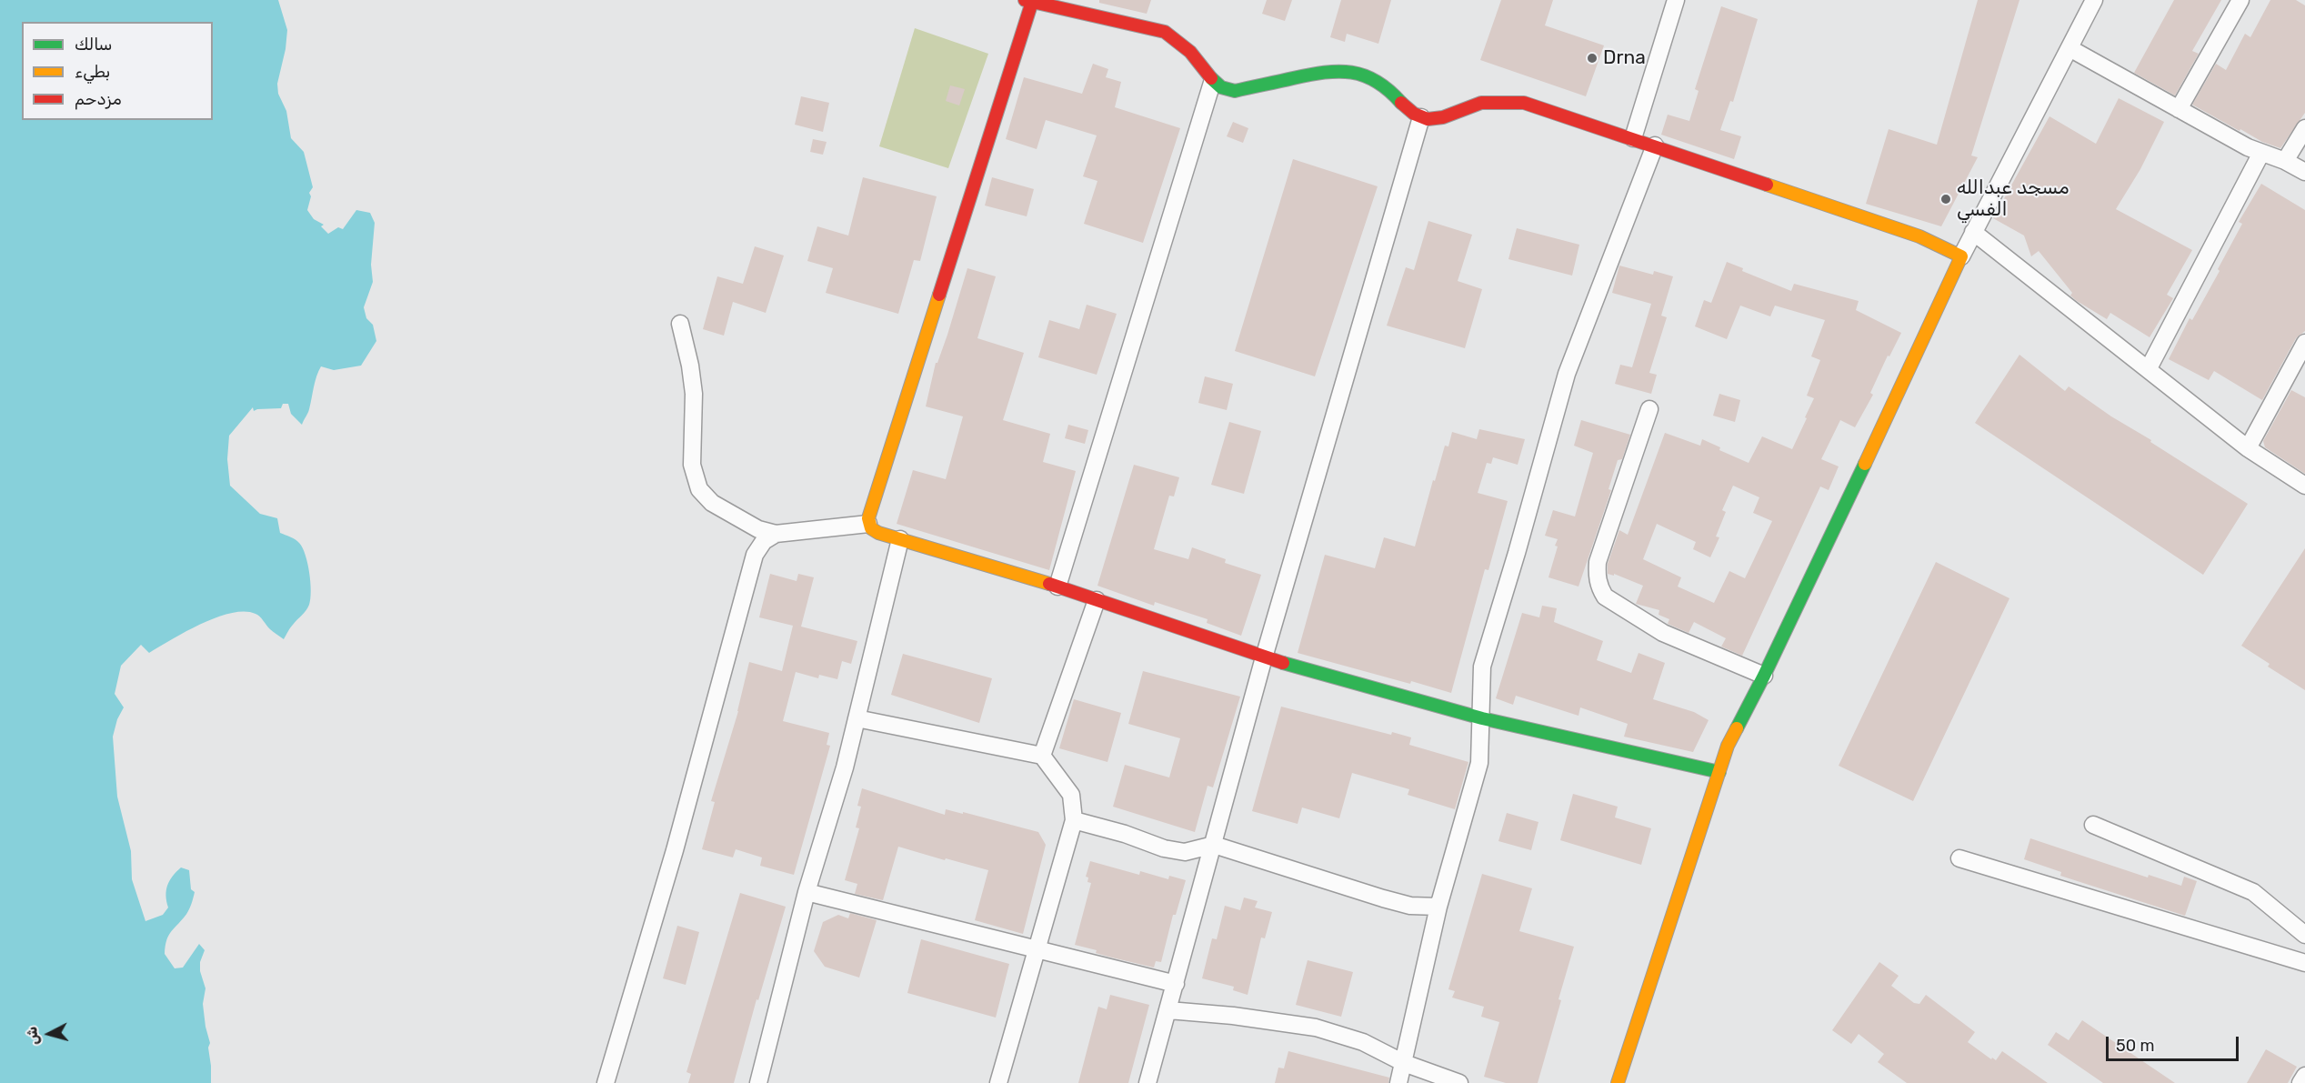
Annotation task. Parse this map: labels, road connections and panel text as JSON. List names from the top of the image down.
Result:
{
  "places": ["Drna", "مسجد عبدالله الفسي"],
  "legend": ["سالك", "بطيء", "مزدحم"],
  "scale_bar": "50 m",
  "north": "left"
}
